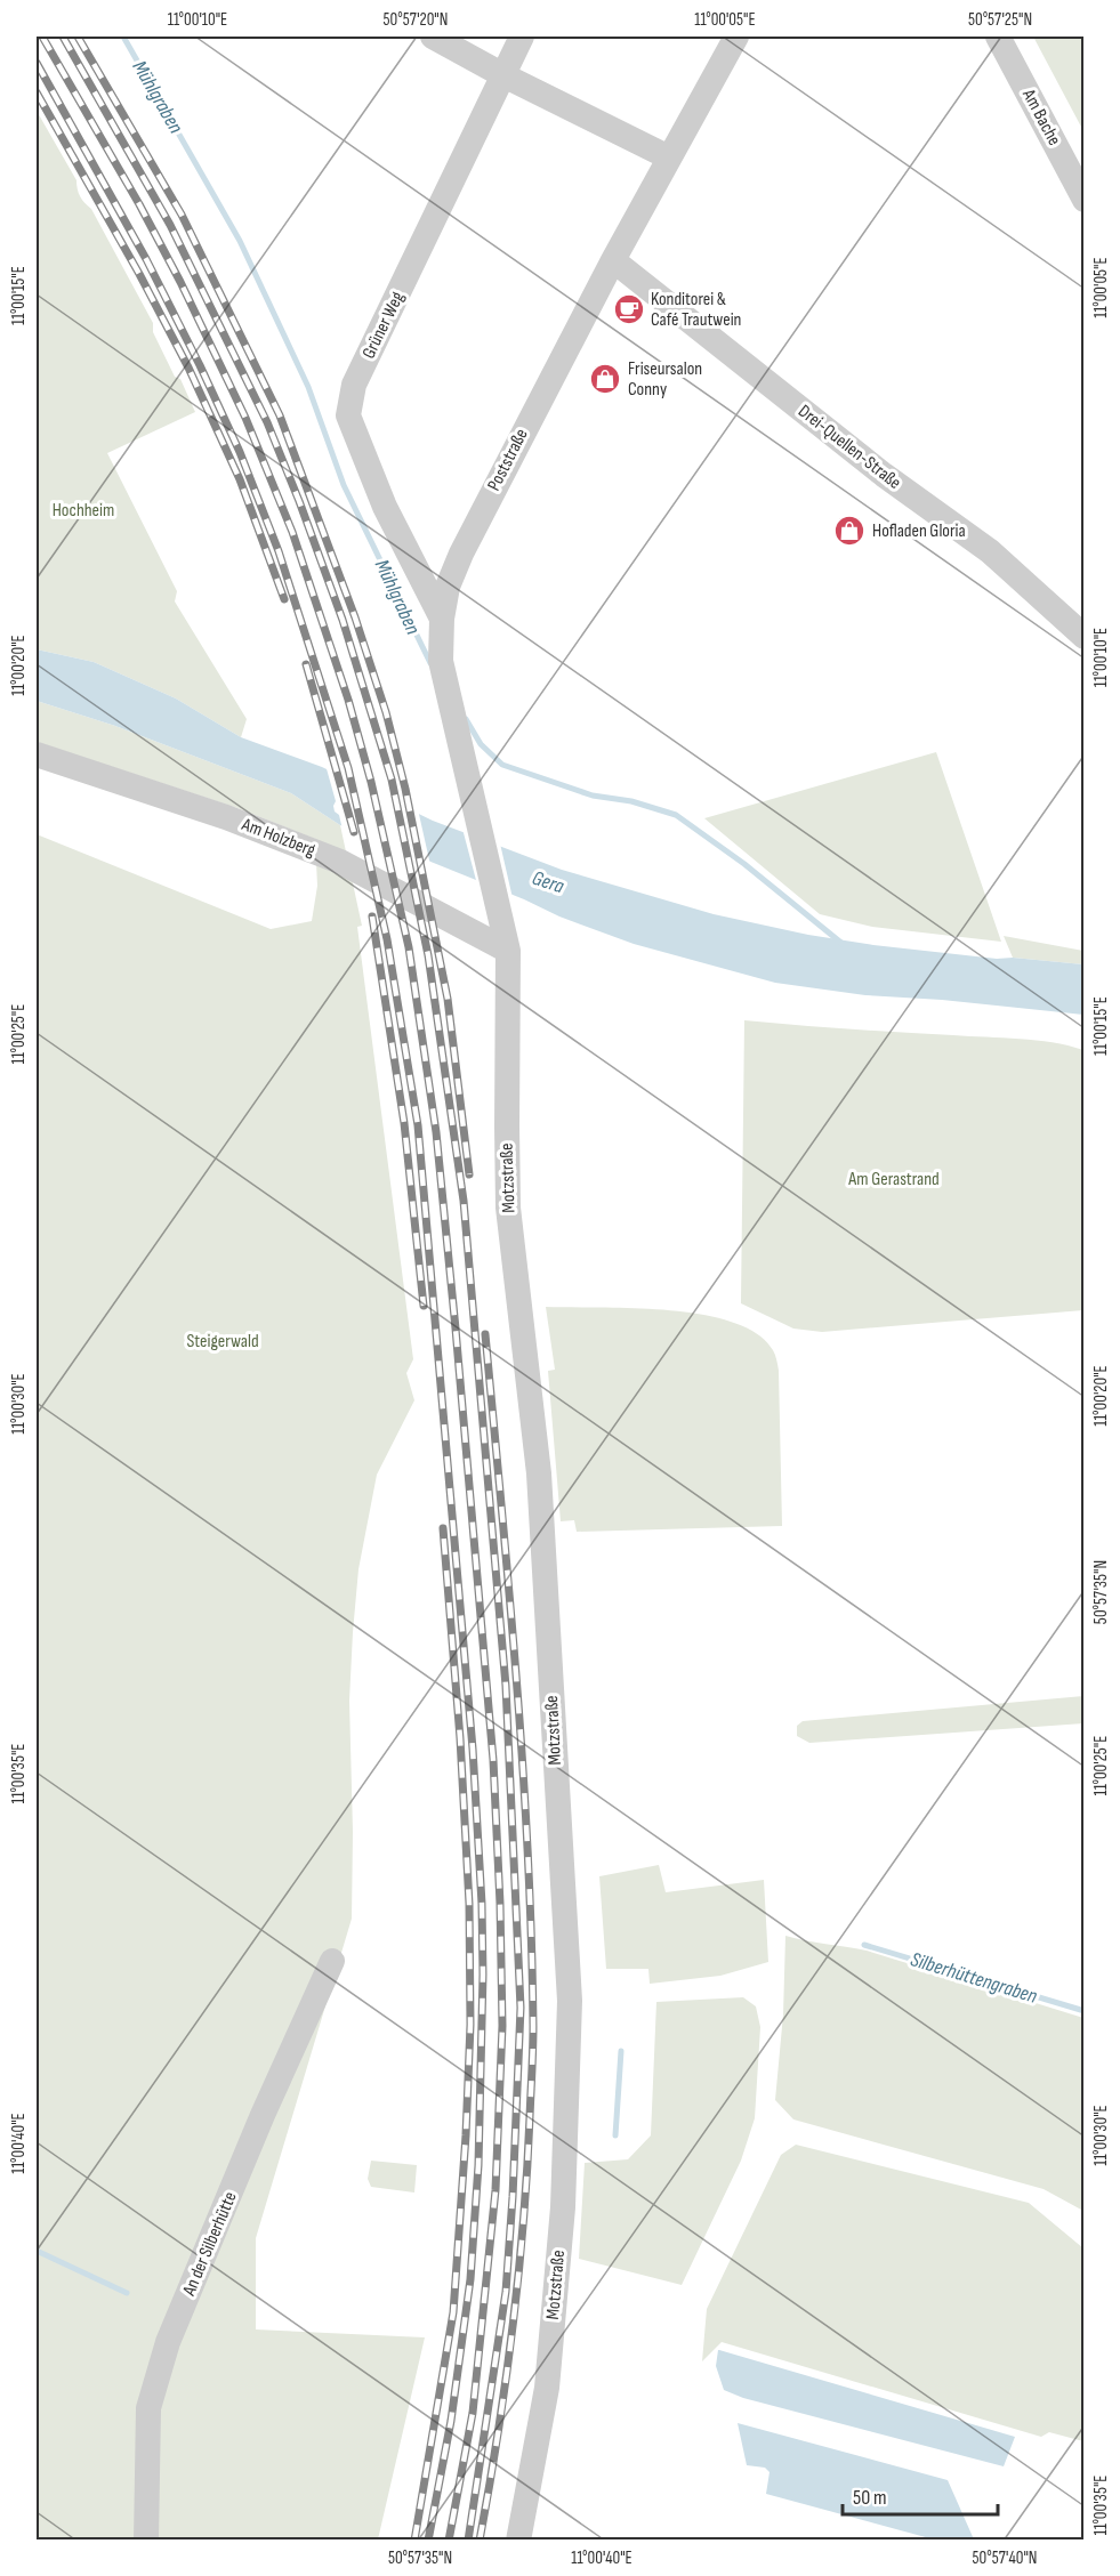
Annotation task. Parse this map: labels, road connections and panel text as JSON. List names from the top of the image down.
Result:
{
  "streets": {
    "street": [
      "Am Bache",
      "Grüner Weg",
      "Drei-Quellen-Straße",
      "Poststraße",
      "Am Holzberg",
      "Motzstraße",
      "An der Silberhütte"
    ]
  },
  "crossings": [
    ["Grüner Weg", "Poststraße"],
    ["Drei-Quellen-Straße", "Poststraße"],
    ["Poststraße", "Motzstraße"],
    ["Am Holzberg", "Motzstraße"]
  ],
  "water": ["Mühlgraben", "Gera", "Silberhüttengraben"],
  "parks": ["Hochheim", "Am Gerastrand", "Steigerwald"],
  "places": {
    "cafe": ["Konditorei & Café Trautwein"],
    "shop": ["Friseursalon Conny", "Hofladen Gloria"]
  },
  "scale_bar": "50 m",
  "coordinates": [
    "11°00'10\"E",
    "50°57'20\"N",
    "11°00'05\"E",
    "50°57'25\"N",
    "11°00'15\"E",
    "11°00'20\"E",
    "11°00'25\"E",
    "11°00'30\"E",
    "50°57'35\"N",
    "11°00'35\"E",
    "11°00'40\"E",
    "50°57'40\"N"
  ]
}
